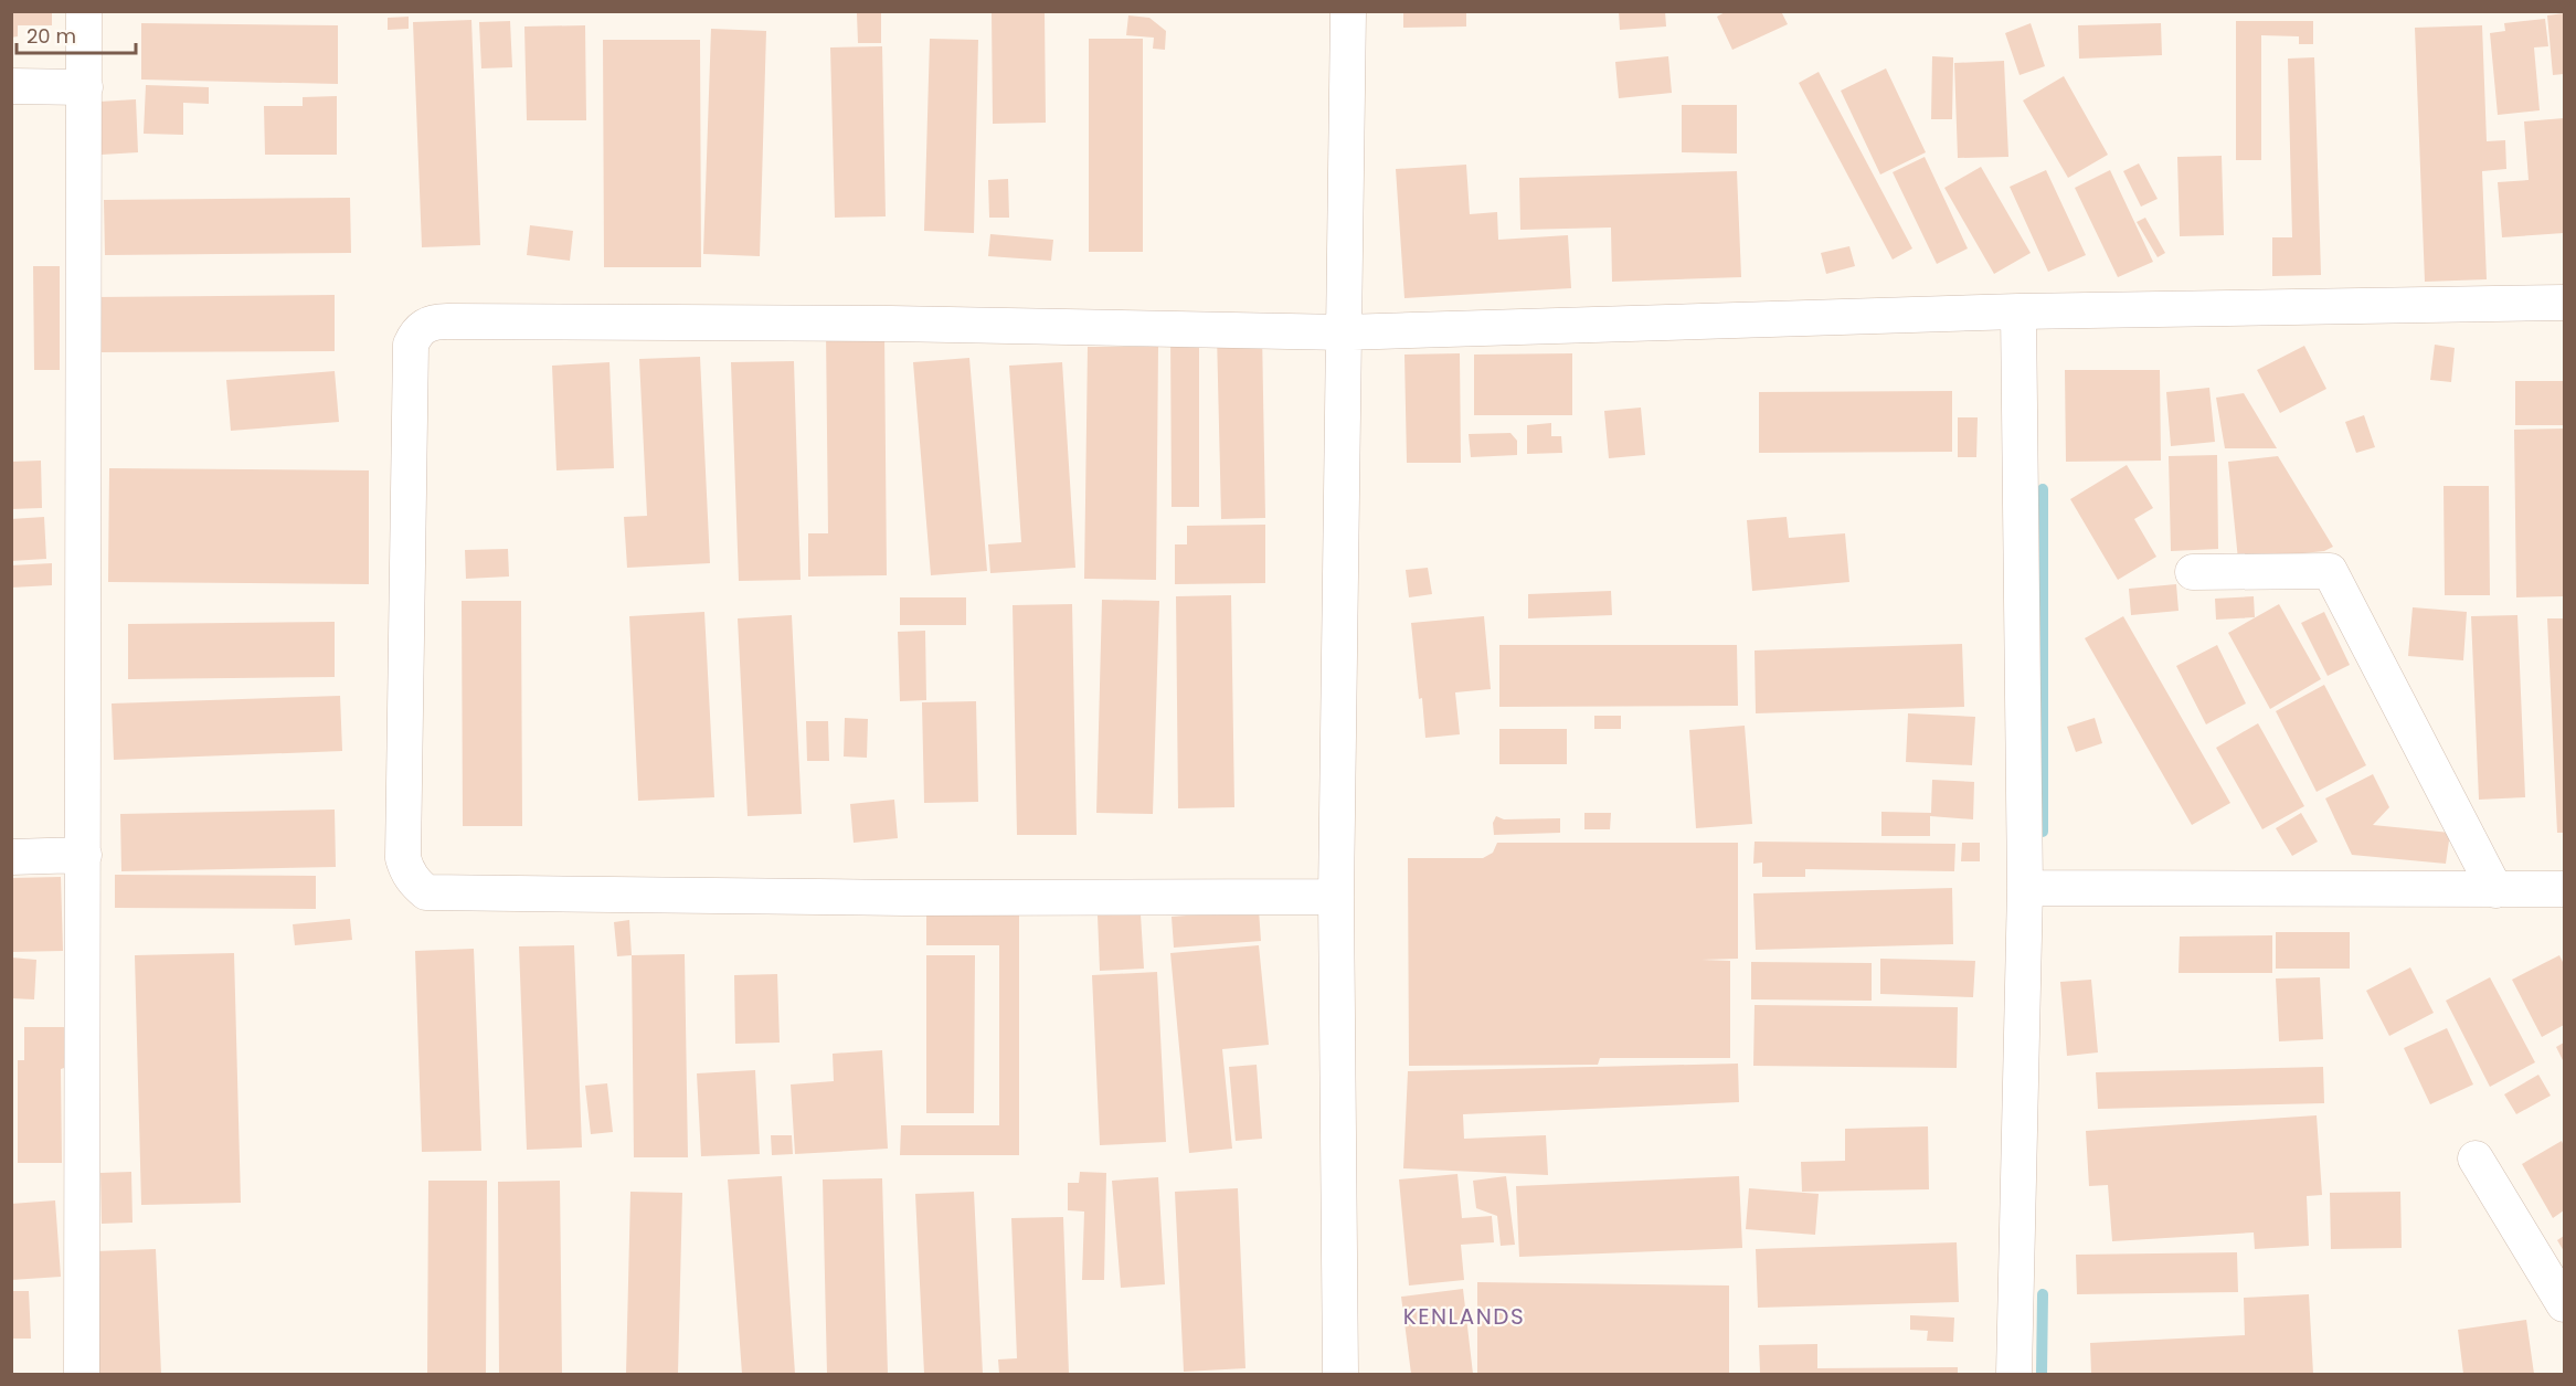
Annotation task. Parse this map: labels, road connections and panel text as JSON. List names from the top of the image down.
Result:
{
  "districts": ["KENLANDS"],
  "scale_bar": "20 m"
}
